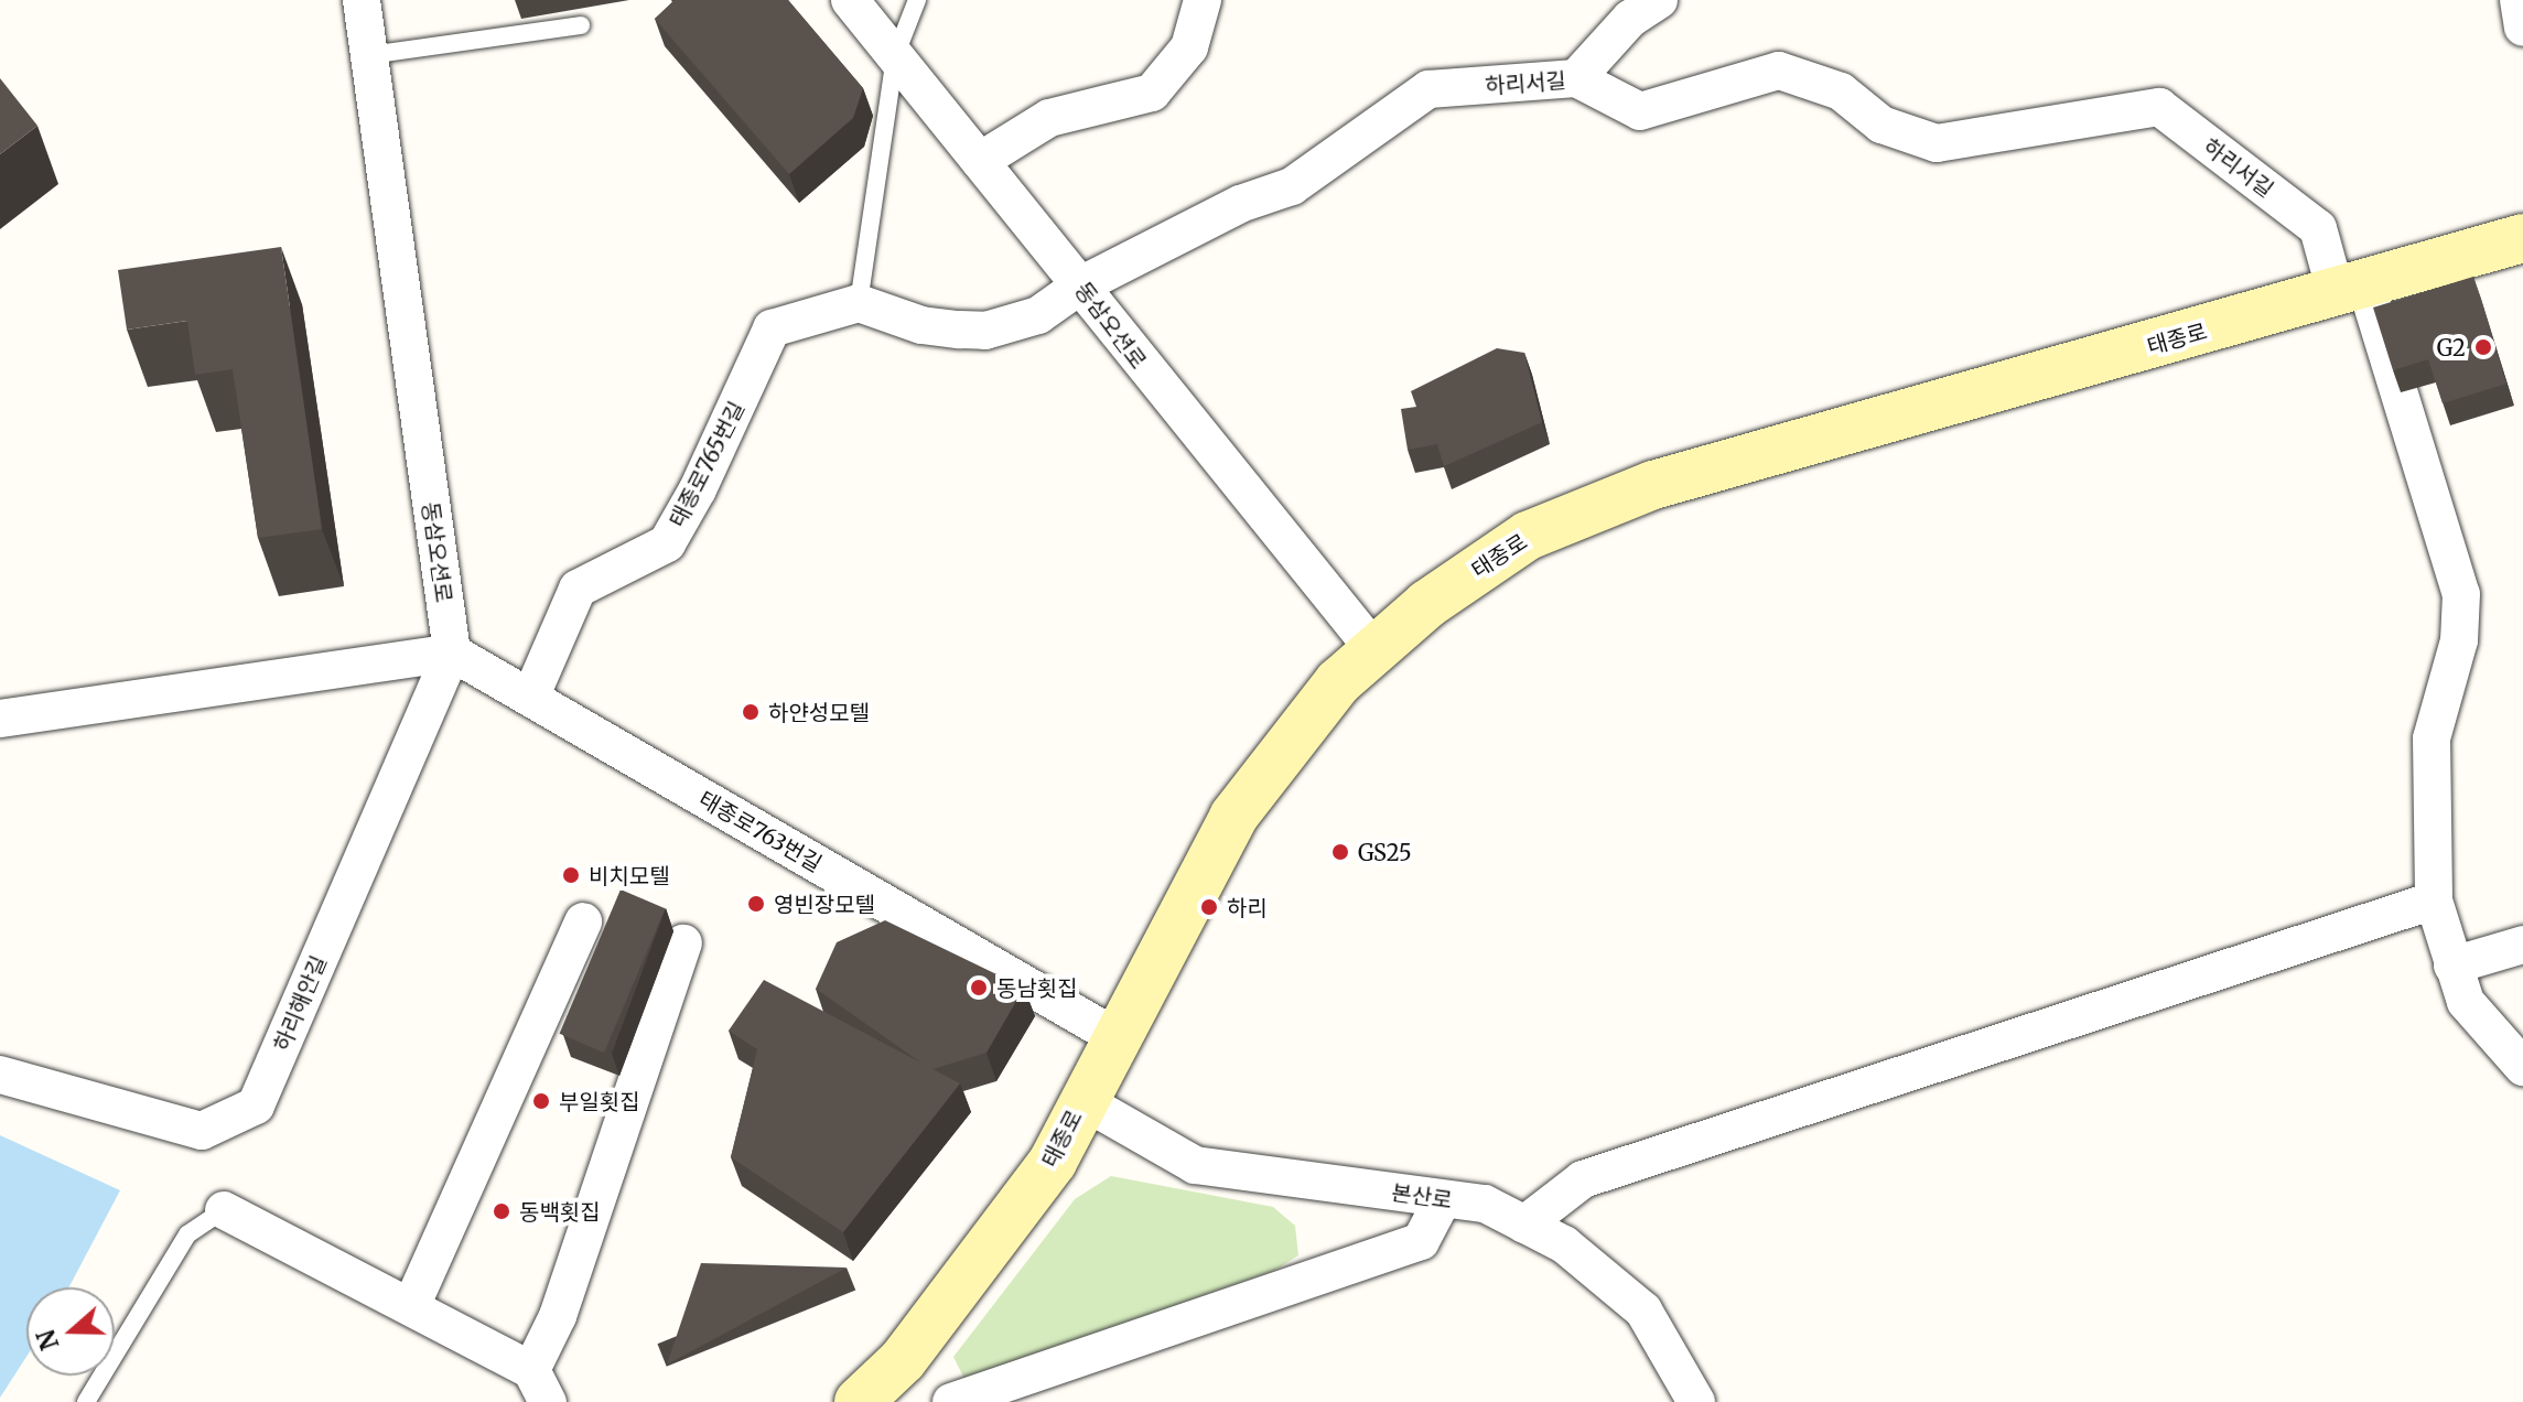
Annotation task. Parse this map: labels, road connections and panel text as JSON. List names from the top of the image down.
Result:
{
  "streets": {
    "main road": ["태종로"],
    "street": [
      "하리서길",
      "동삼오션로",
      "태종로765번길",
      "태종로763번길",
      "하리해안길",
      "본산로"
    ]
  },
  "crossings": [
    ["하리서길", "동삼오션로"],
    ["하리서길", "태종로"],
    ["하리서길", "태종로765번길"],
    ["동삼오션로", "태종로"],
    ["동삼오션로", "태종로763번길"],
    ["동삼오션로", "하리해안길"],
    ["태종로", "태종로763번길"],
    ["태종로", "본산로"],
    ["태종로765번길", "태종로763번길"],
    ["태종로763번길", "하리해안길"]
  ],
  "places": [
    "G2",
    "하얀성모텔",
    "GS25",
    "비치모텔",
    "영빈장모텔",
    "하리",
    "동남횟집",
    "부일횟집",
    "동백횟집"
  ],
  "north": "left"
}
